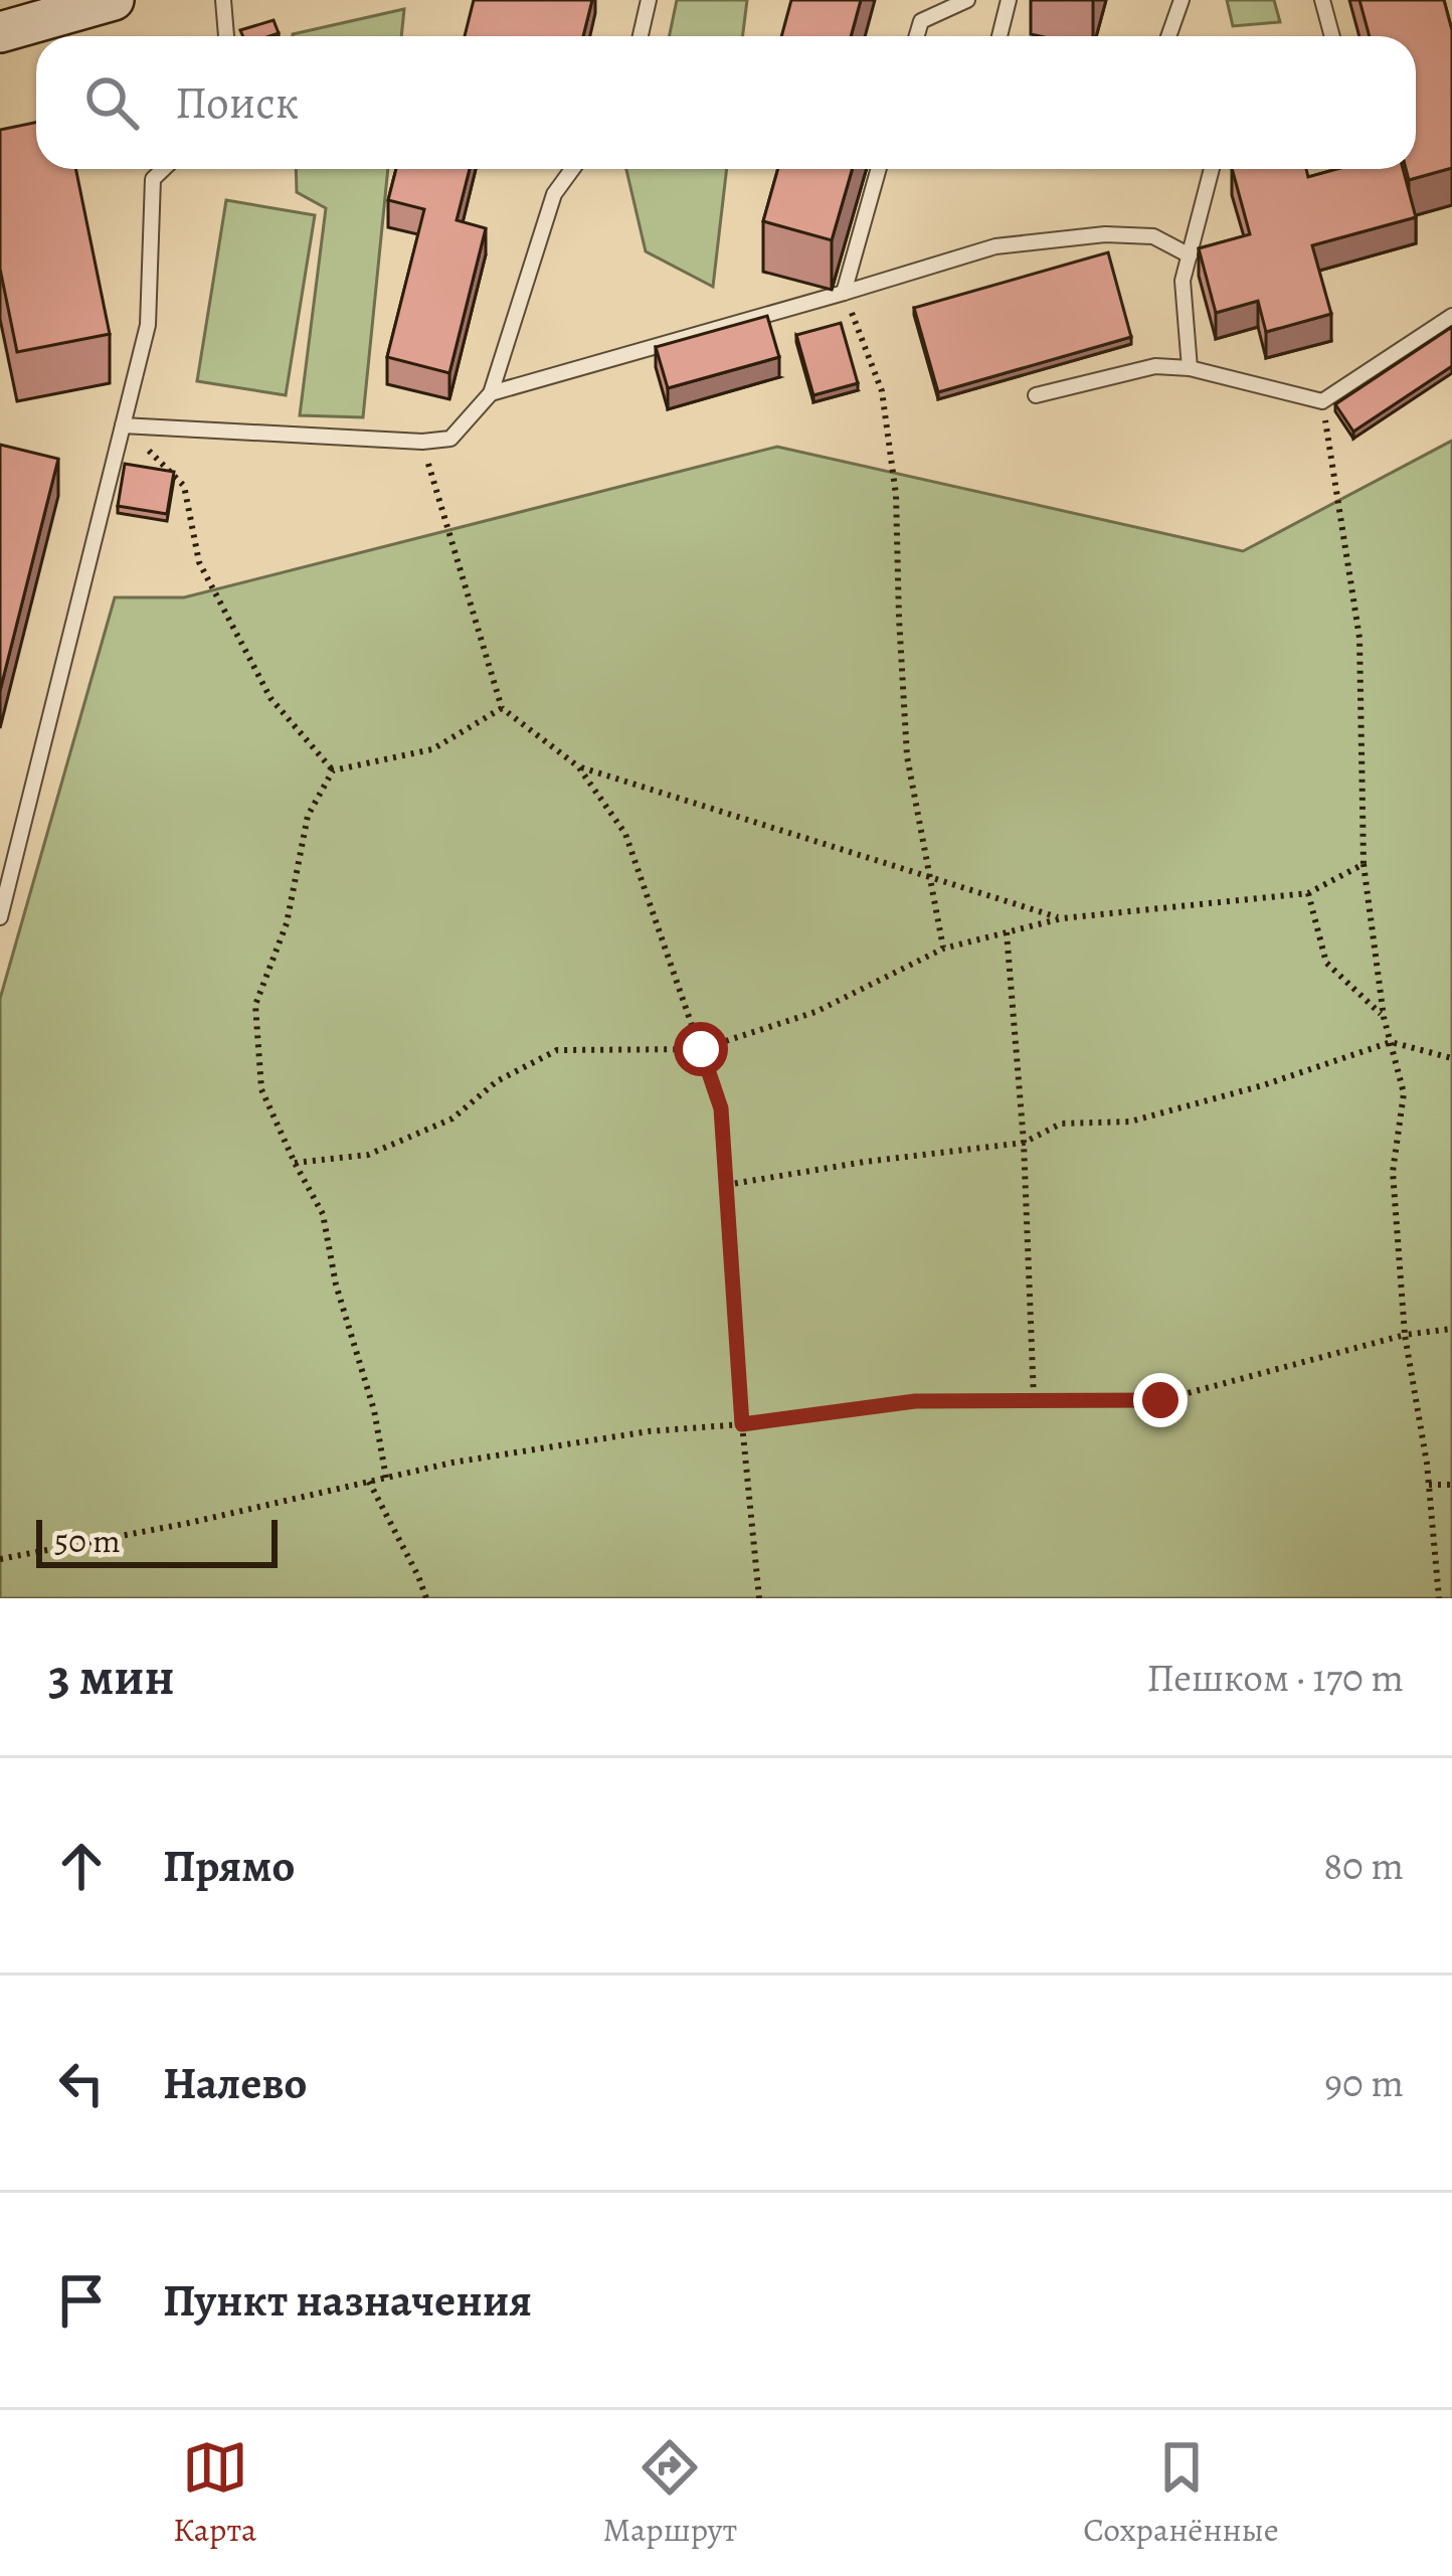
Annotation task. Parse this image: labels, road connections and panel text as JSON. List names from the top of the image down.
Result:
{
  "scale_bar": "50 m",
  "page": {
    "search": "Поиск",
    "scale": "50 m",
    "heading": ["3 мин", "Пешком · 170 m"],
    "list": [
      ["Прямо", "80 m"],
      ["Налево", "90 m"],
      "Пункт назначения"
    ],
    "nav": ["Карта", "Маршрут", "Сохранённые"]
  }
}
